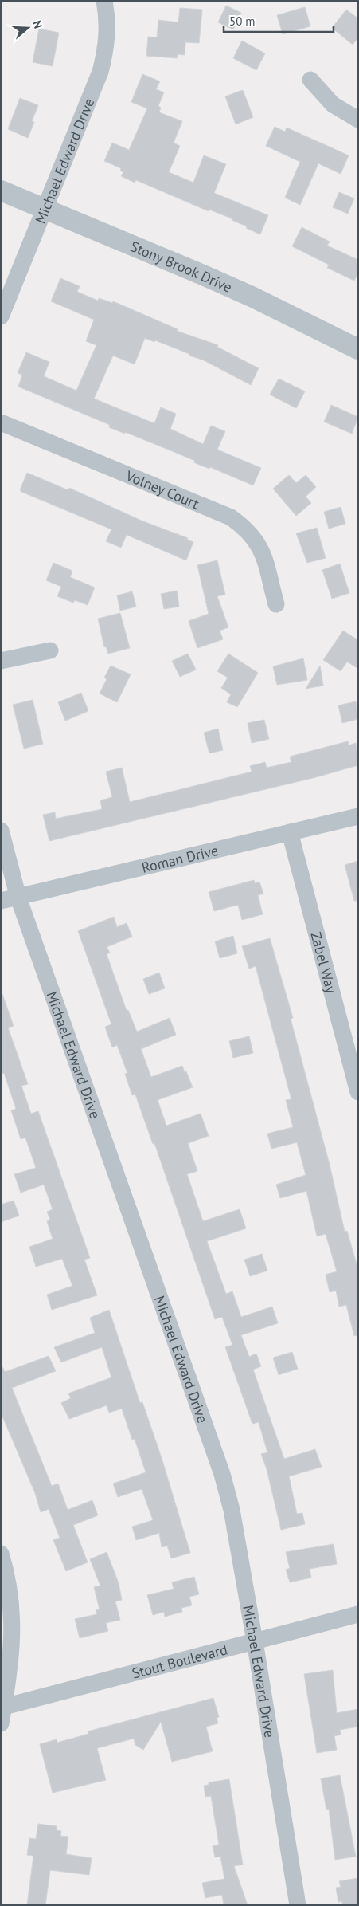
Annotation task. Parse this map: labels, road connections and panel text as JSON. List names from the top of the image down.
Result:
{
  "streets": {
    "street": [
      "Michael Edward Drive",
      "Stony Brook Drive",
      "Volney Court",
      "Roman Drive",
      "Zabel Way",
      "Stout Boulevard"
    ]
  },
  "crossings": [
    ["Michael Edward Drive", "Stony Brook Drive"],
    ["Michael Edward Drive", "Roman Drive"],
    ["Michael Edward Drive", "Stout Boulevard"],
    ["Roman Drive", "Zabel Way"]
  ],
  "scale_bar": "50 m",
  "north": "right"
}
